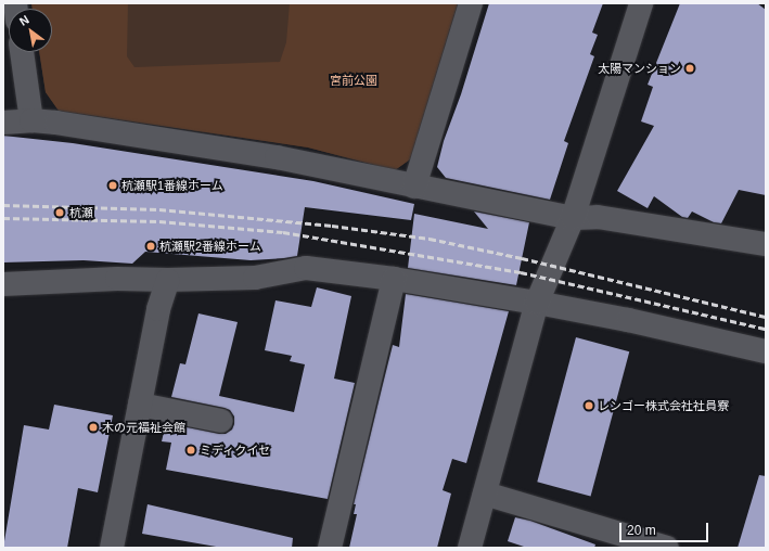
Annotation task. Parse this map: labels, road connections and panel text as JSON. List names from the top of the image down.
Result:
{
  "parks": ["宮前公園"],
  "places": [
    "太陽マンション",
    "杭瀬駅1番線ホーム",
    "杭瀬",
    "杭瀬駅2番線ホーム",
    "レンゴー株式会社社員寮",
    "木の元福祉会館",
    "ミディクイセ"
  ],
  "scale_bar": "20 m",
  "north": "top left"
}
